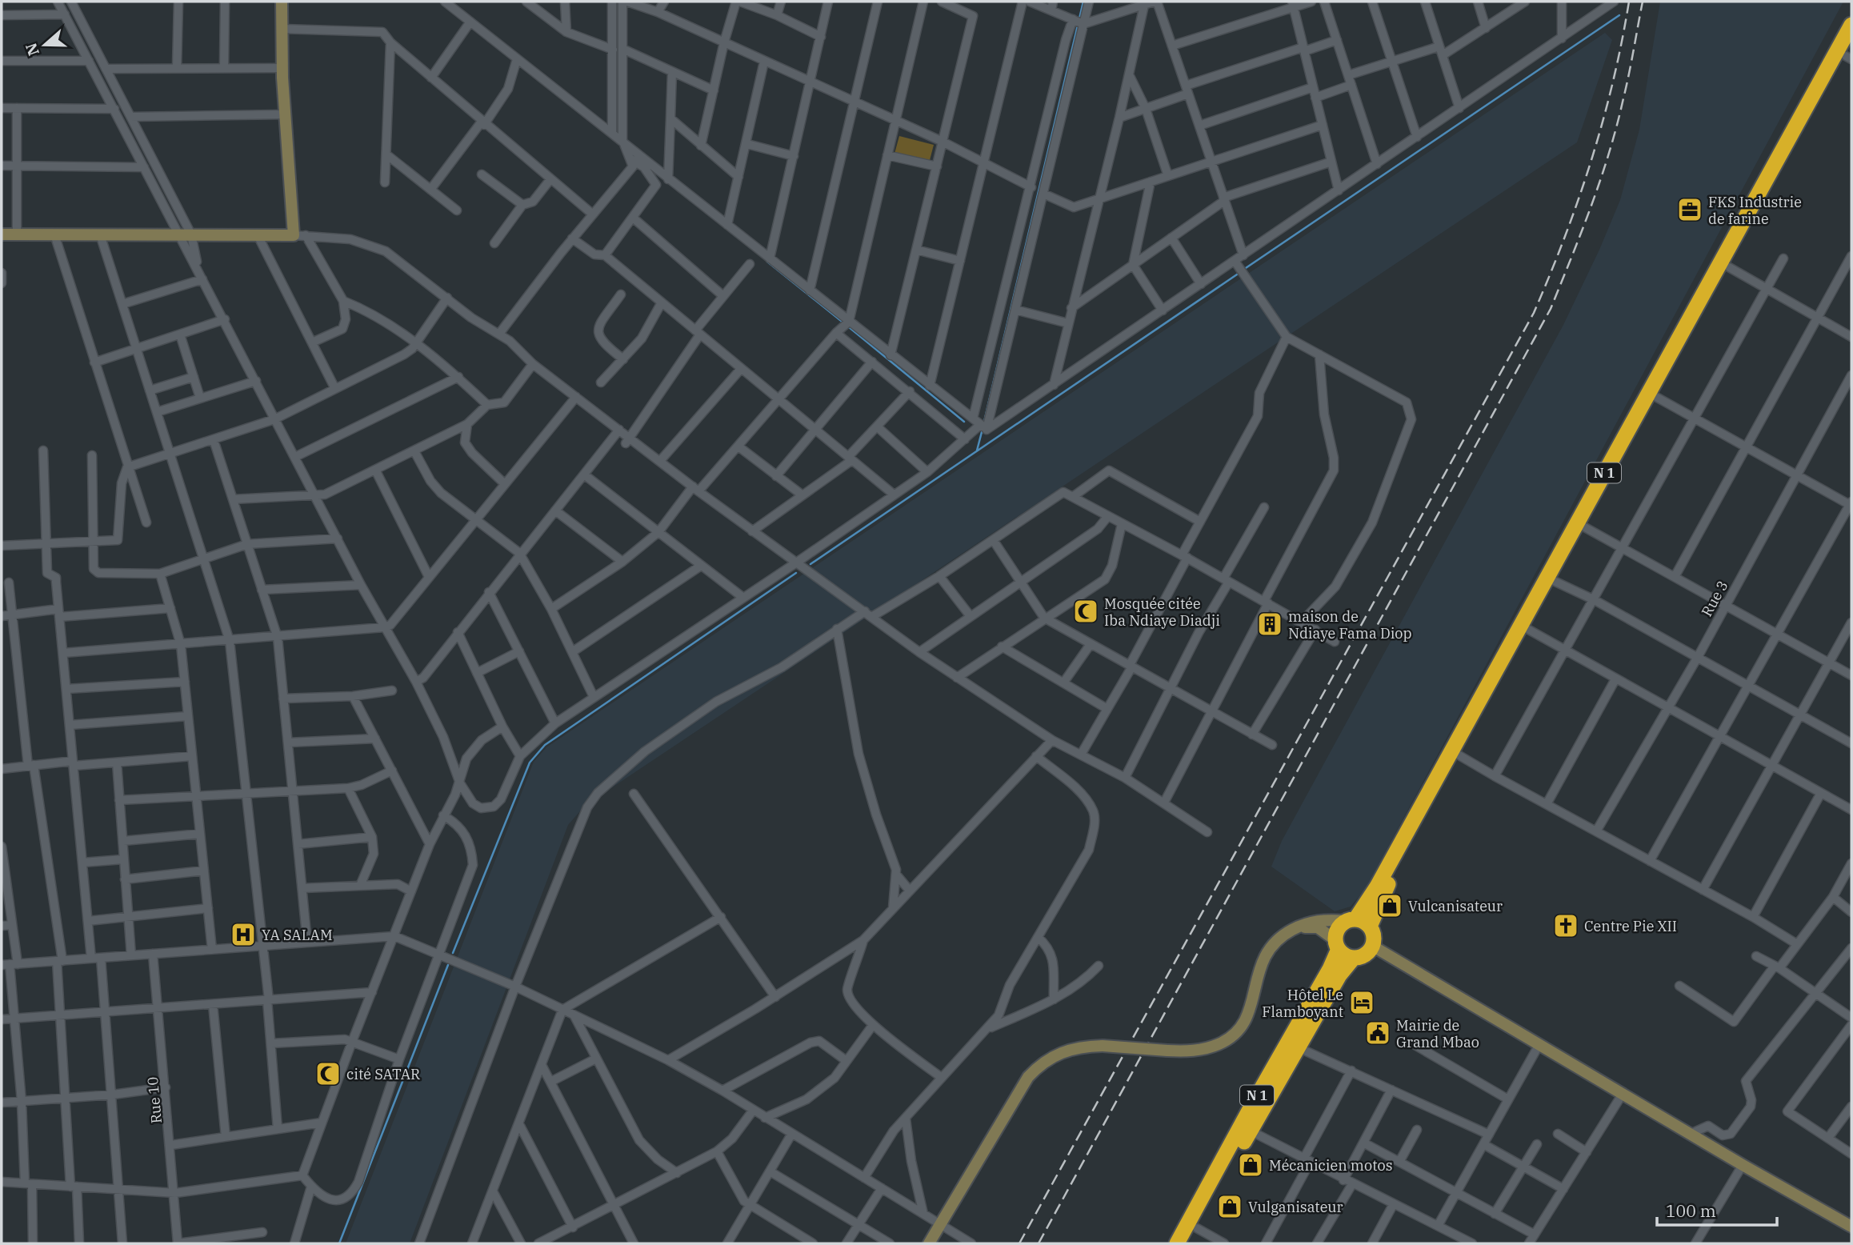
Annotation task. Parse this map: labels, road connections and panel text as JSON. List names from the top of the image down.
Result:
{
  "streets": {
    "highway": ["N 1"],
    "street": ["Rue 3", "Rue 10"]
  },
  "places": {
    "office": ["FKS Industrie de farine"],
    "mosque": ["Mosquée citée Iba Ndiaye Diadji", "cité SATAR"],
    "building": ["maison de Ndiaye Fama Diop"],
    "shop": ["Vulcanisateur", "Mécanicien motos", "Vulganisateur"],
    "church": ["Centre Pie XII"],
    "hospital": ["YA SALAM"],
    "hotel": ["Hôtel Le Flamboyant"],
    "public building": ["Mairie de Grand Mbao"]
  },
  "scale_bar": "100 m",
  "north": "left"
}
